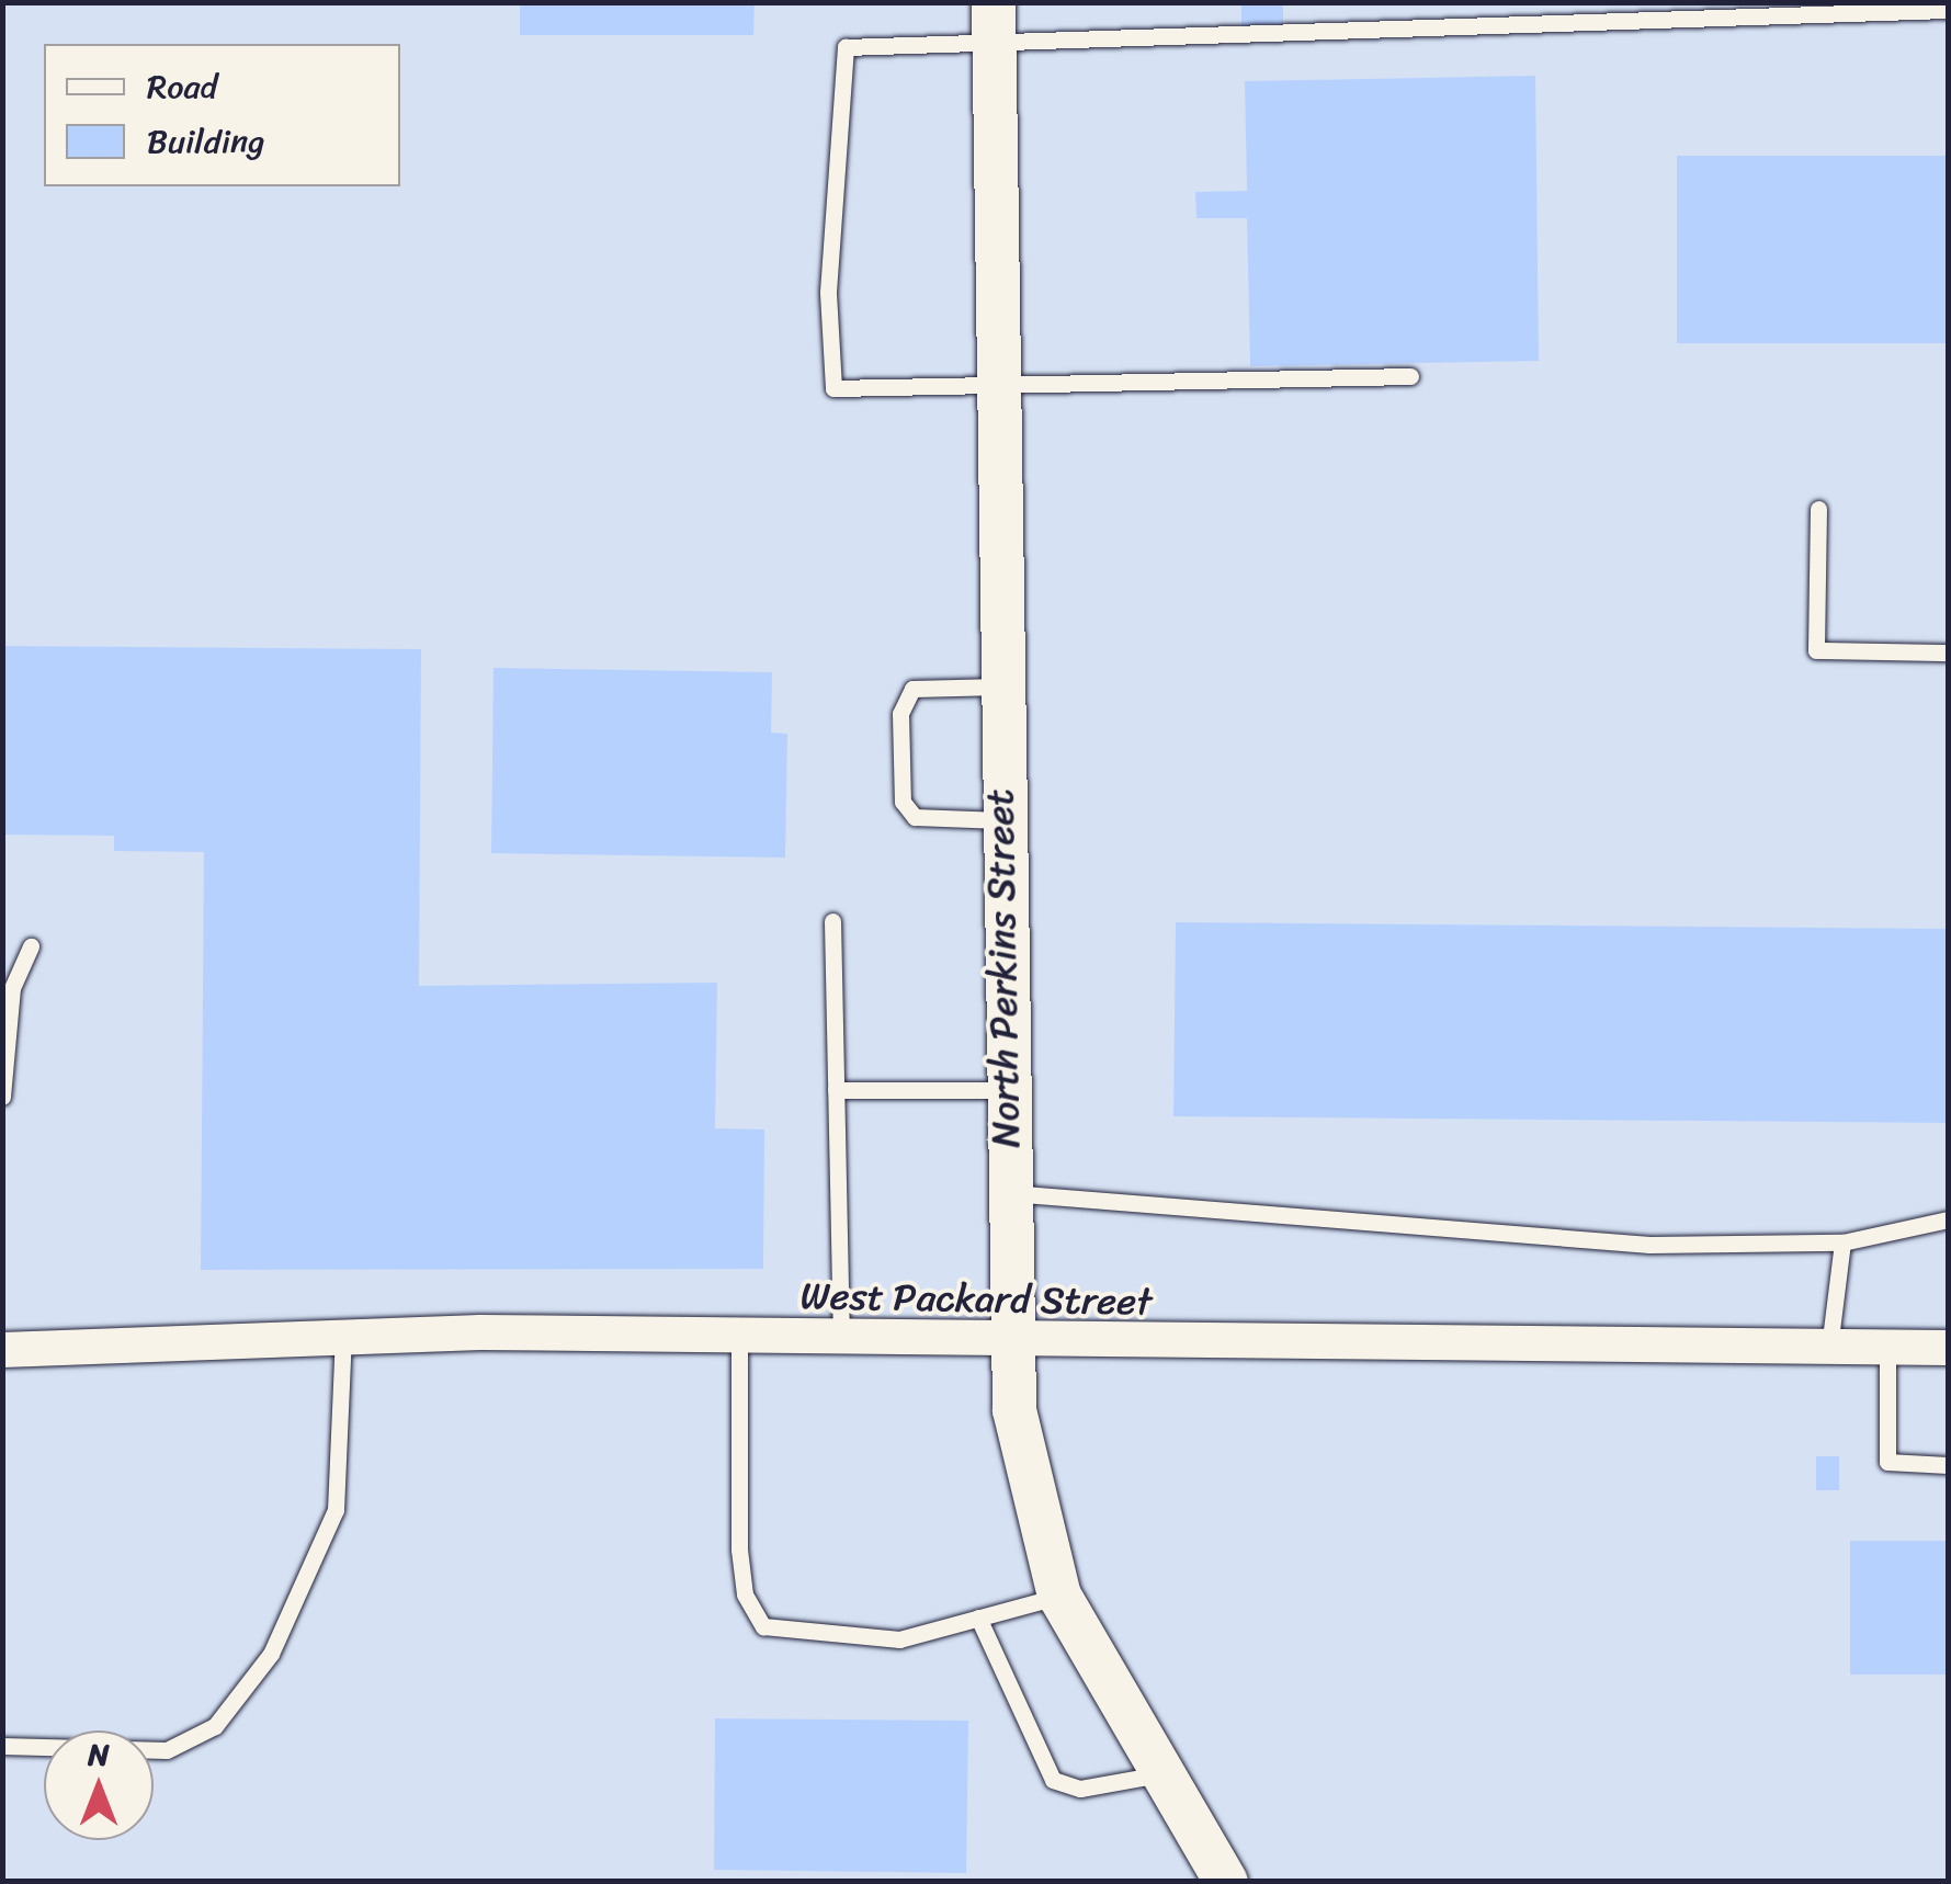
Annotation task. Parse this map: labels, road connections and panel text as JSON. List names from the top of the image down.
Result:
{
  "streets": {
    "street": ["North Perkins Street", "West Packard Street"]
  },
  "crossings": [
    ["North Perkins Street", "West Packard Street"]
  ],
  "legend": ["Road", "Building"],
  "north": "top"
}
